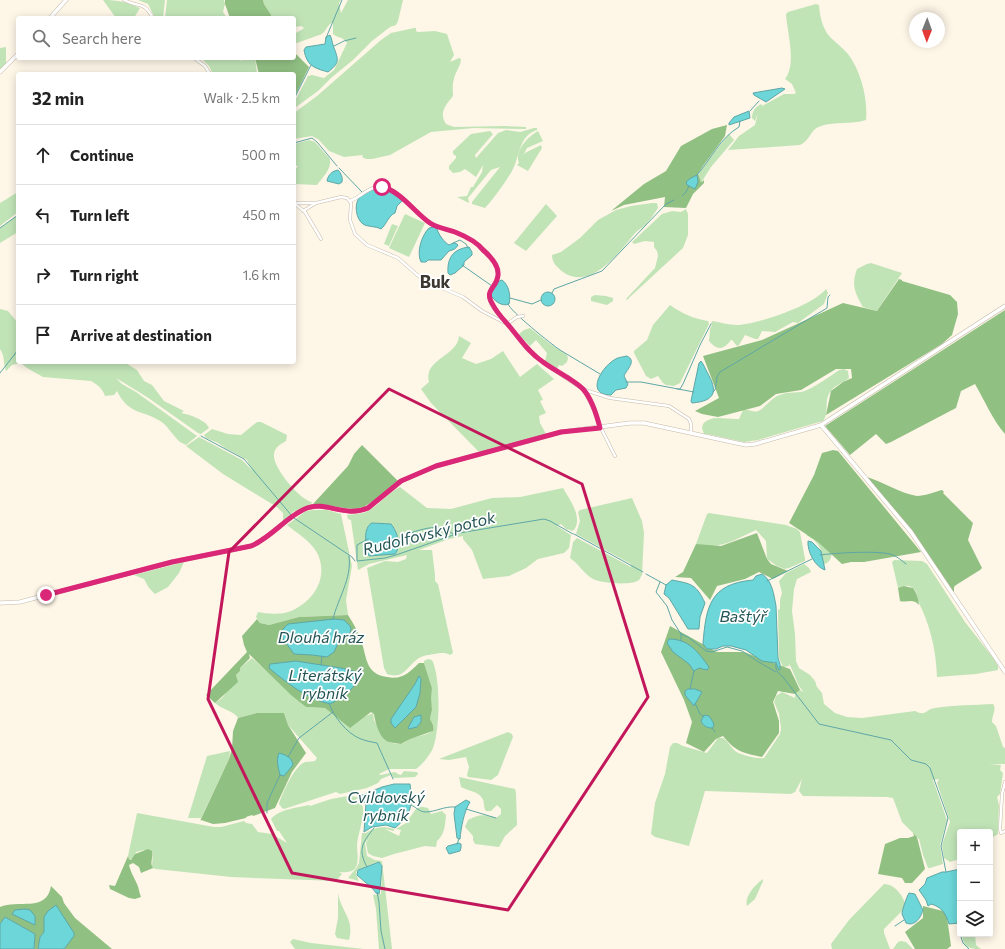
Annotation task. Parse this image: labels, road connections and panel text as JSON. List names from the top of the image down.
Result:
{
  "districts": ["Buk"],
  "water": [
    "Rudolfovský potok",
    "Baštýř",
    "Dlouhá hráz",
    "Literátský rybník",
    "Cvildovský rybník"
  ],
  "north": "bottom",
  "page": {
    "search": "Search here",
    "heading": ["32 min", "Walk · 2.5 km"],
    "list": [
      ["Continue", "500 m"],
      ["Turn left", "450 m"],
      ["Turn right", "1.6 km"],
      "Arrive at destination"
    ],
    "map_buttons": ["+", "−"]
  }
}
